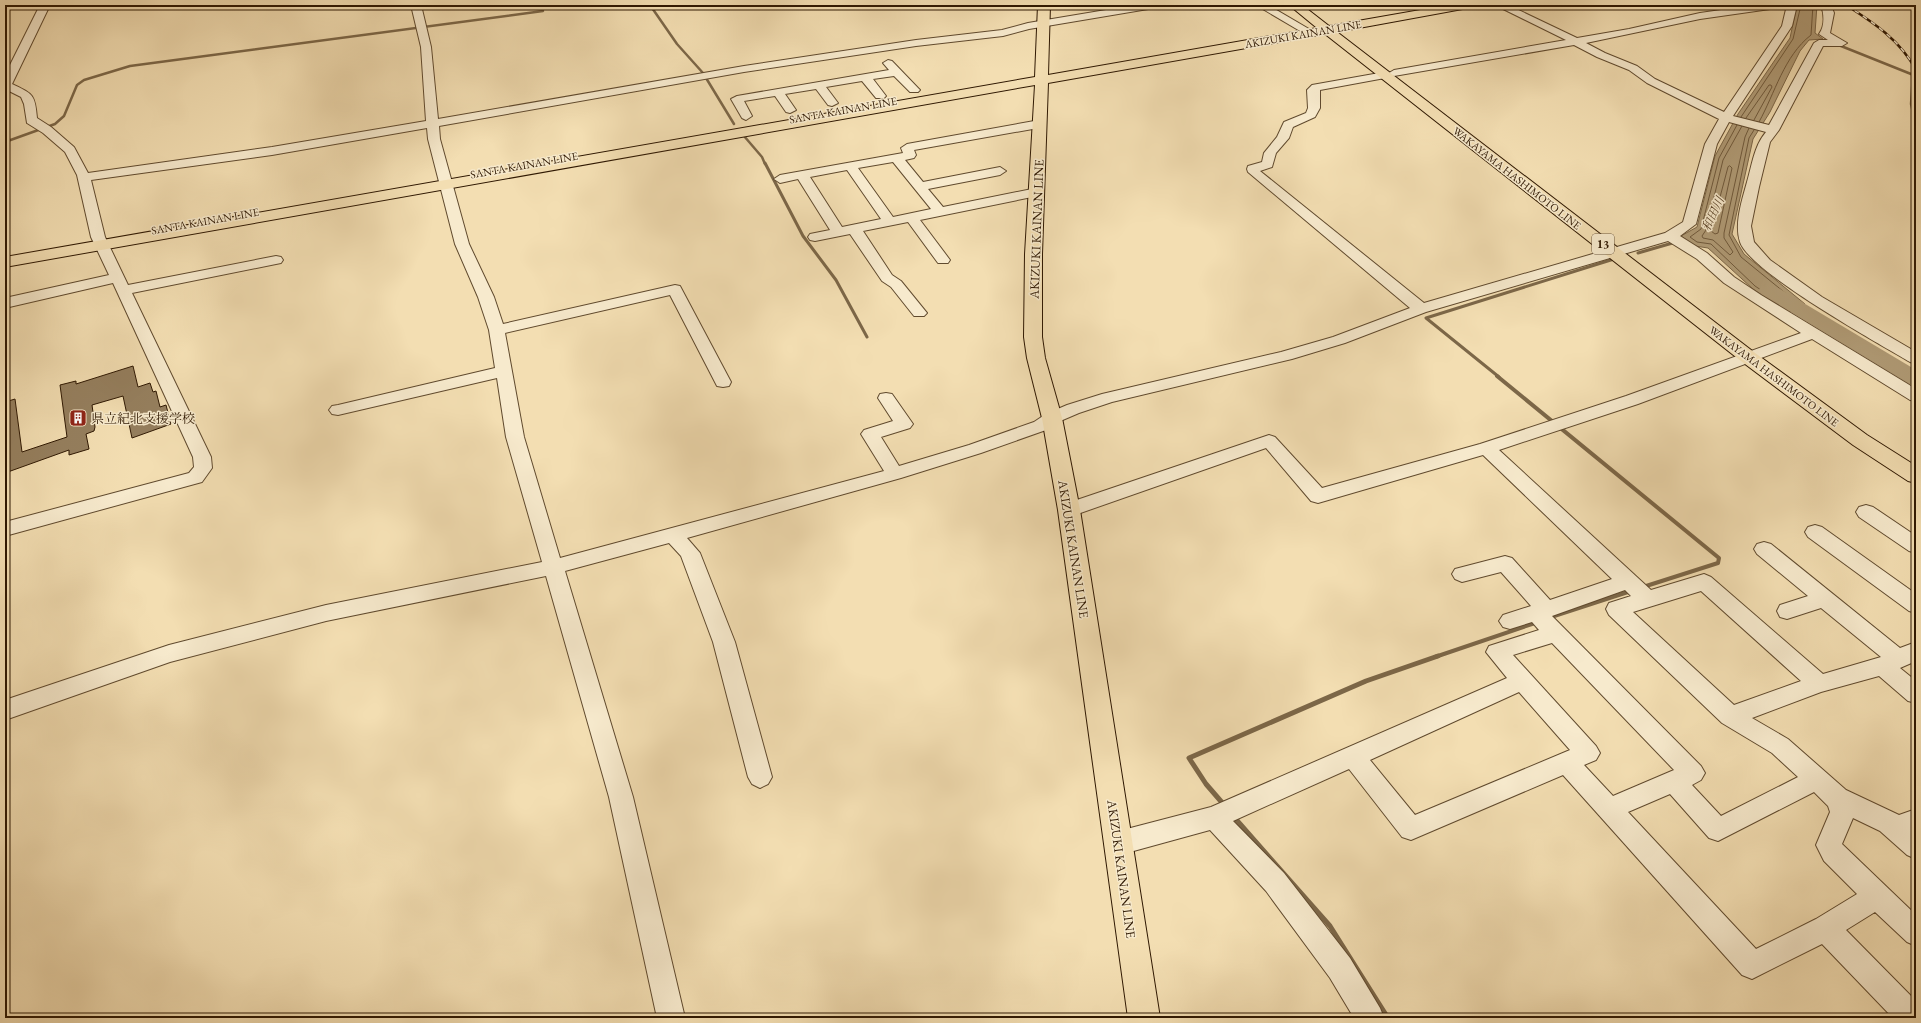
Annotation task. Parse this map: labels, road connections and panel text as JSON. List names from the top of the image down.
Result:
{
  "streets": {
    "main road": [
      "AKIZUKI KAINAN LINE",
      "SANTA KAINAN LINE",
      "WAKAYAMA HASHIMOTO LINE",
      "13"
    ]
  },
  "crossings": [
    ["AKIZUKI KAINAN LINE", "SANTA KAINAN LINE"],
    ["AKIZUKI KAINAN LINE", "WAKAYAMA HASHIMOTO LINE"]
  ],
  "water": ["和田川"],
  "places": {
    "building": ["県立紀北支援学校"]
  }
}
